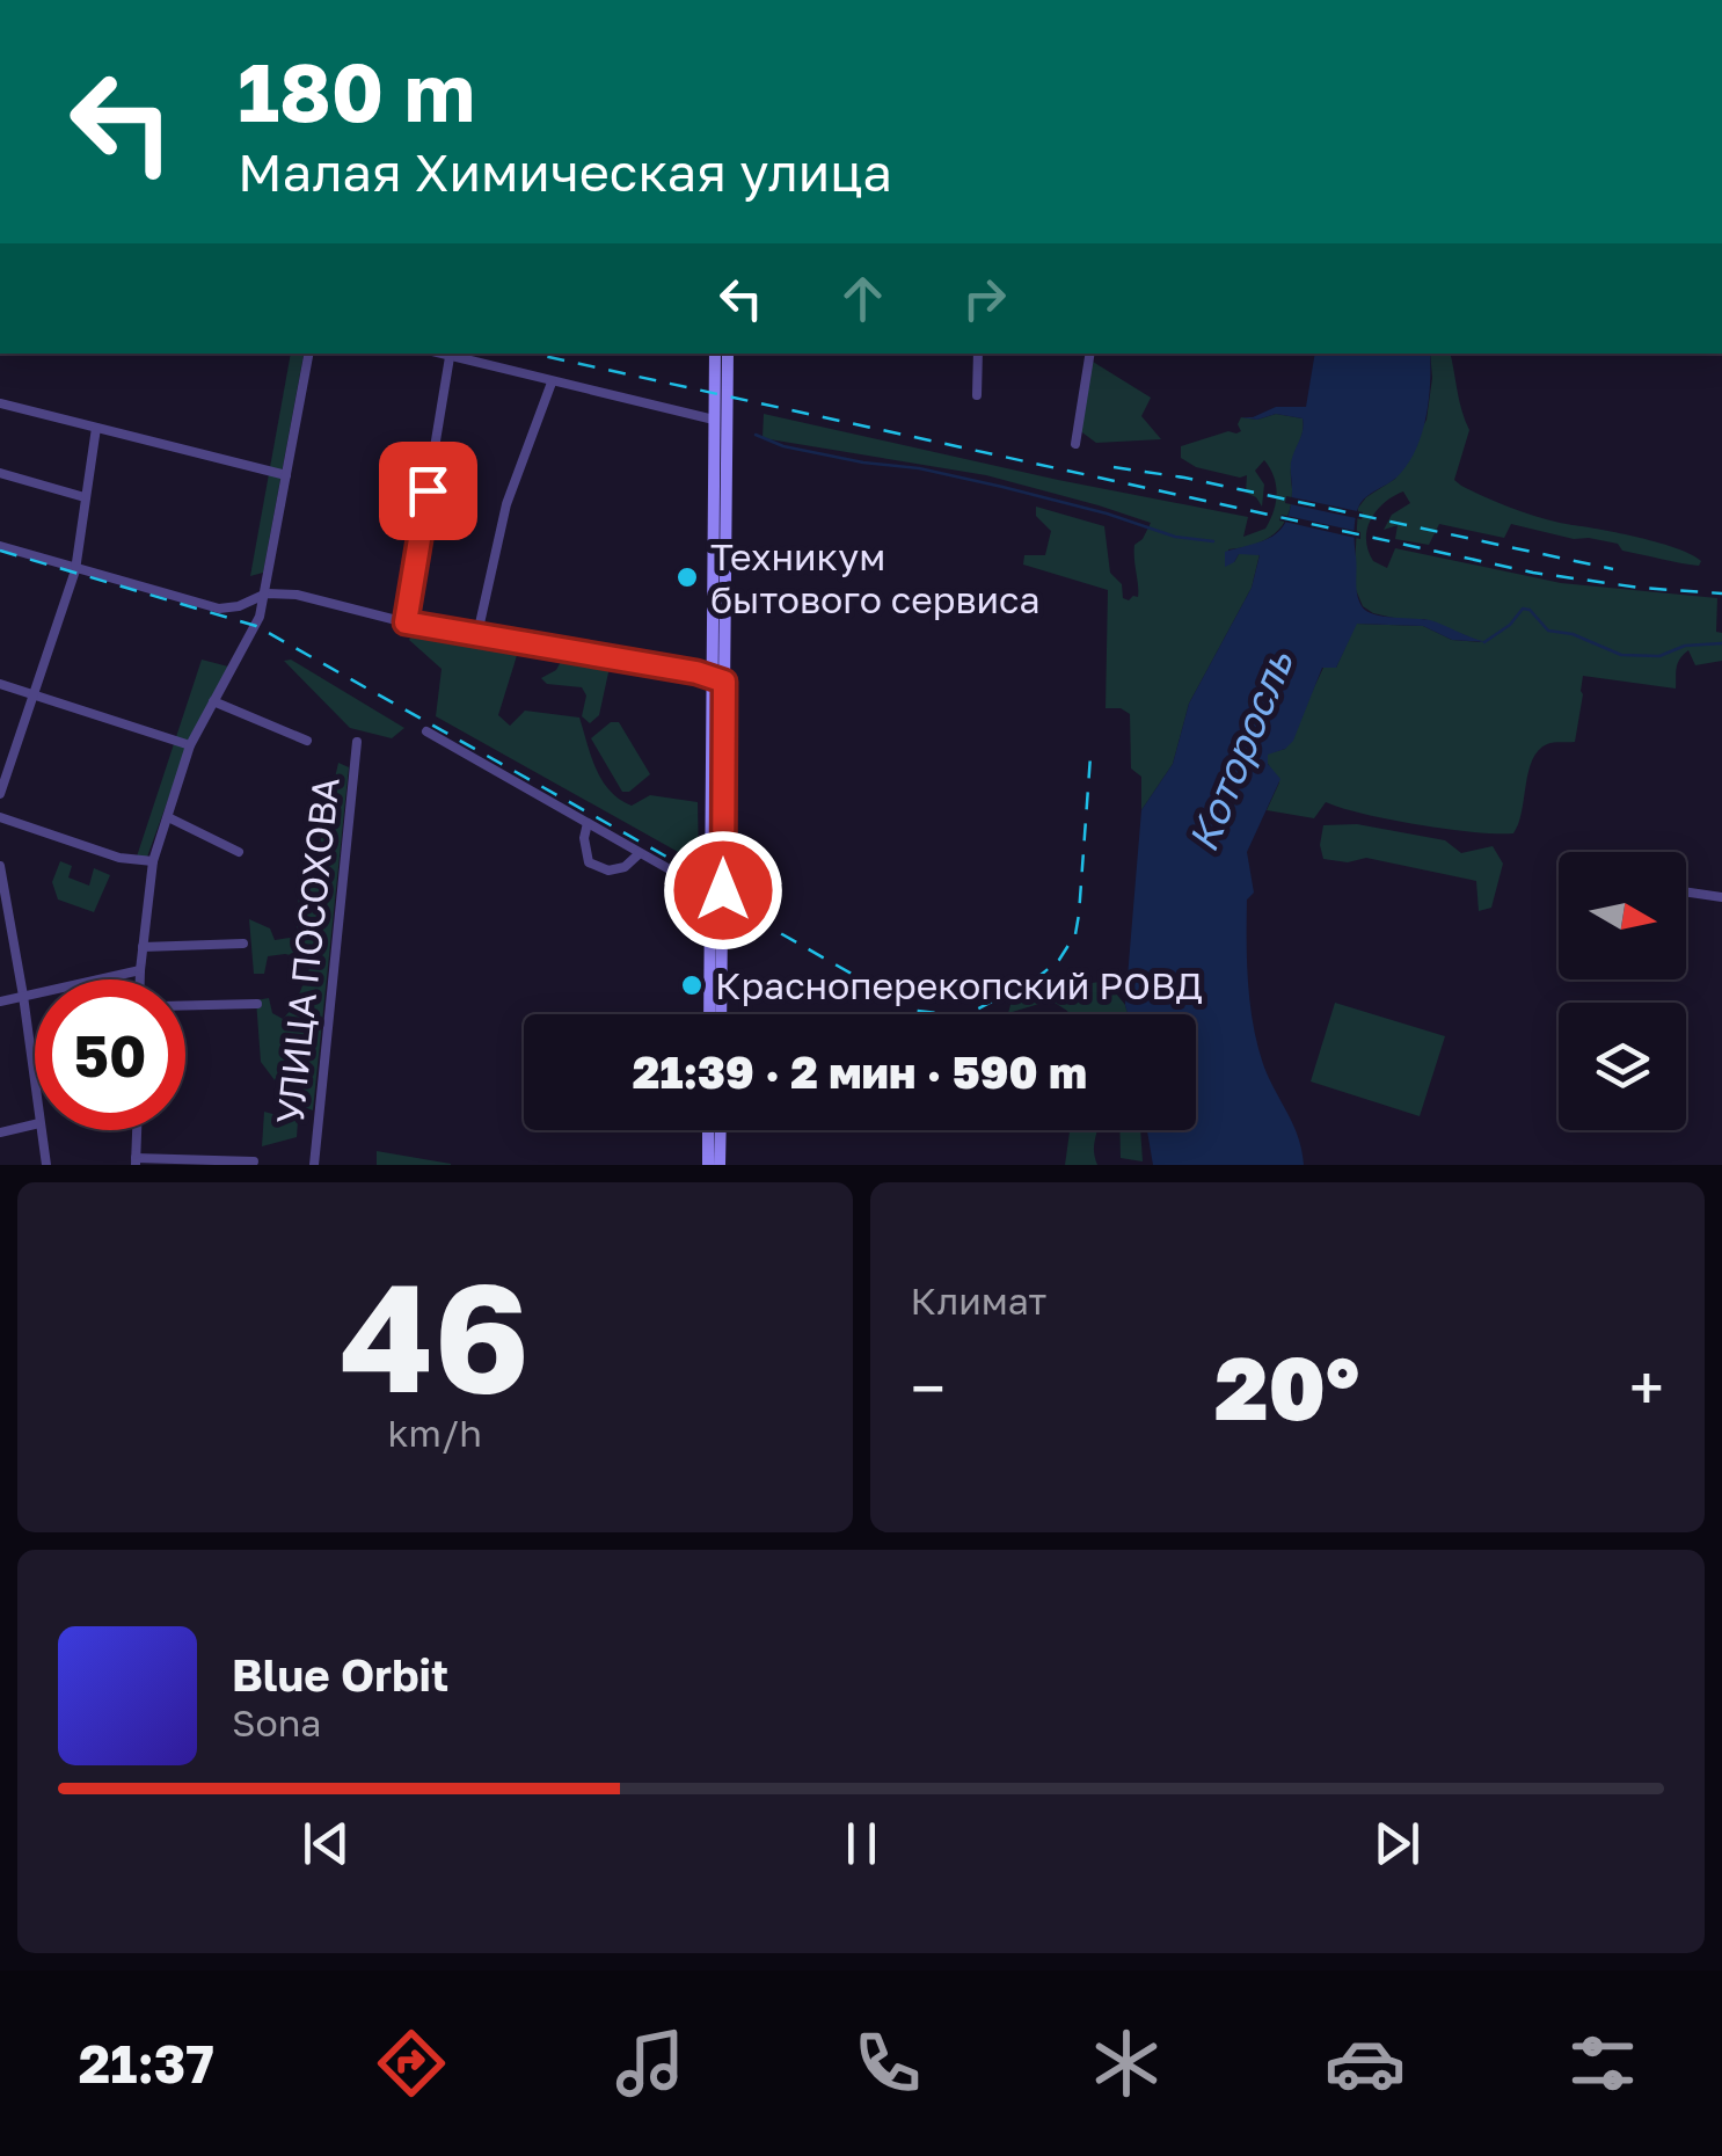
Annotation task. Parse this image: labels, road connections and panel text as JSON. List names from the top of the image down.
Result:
{
  "streets": {
    "street": ["УЛИЦА ПОСОХОВА"]
  },
  "water": ["Которосль"],
  "places": ["Техникум бытового сервиса", "Красноперекопский РОВД"],
  "north": "right",
  "page": {
    "turn": ["180 m", "Малая Химическая улица"],
    "limit": "50",
    "trip": "21:39 · 2 мин · 590 m",
    "tile": [
      ["46", "km/h"],
      "Климат"
    ],
    "heat": ["−", "20°", "+"],
    "song": ["Blue Orbit", "Sona"],
    "tabs": "21:37"
  }
}
